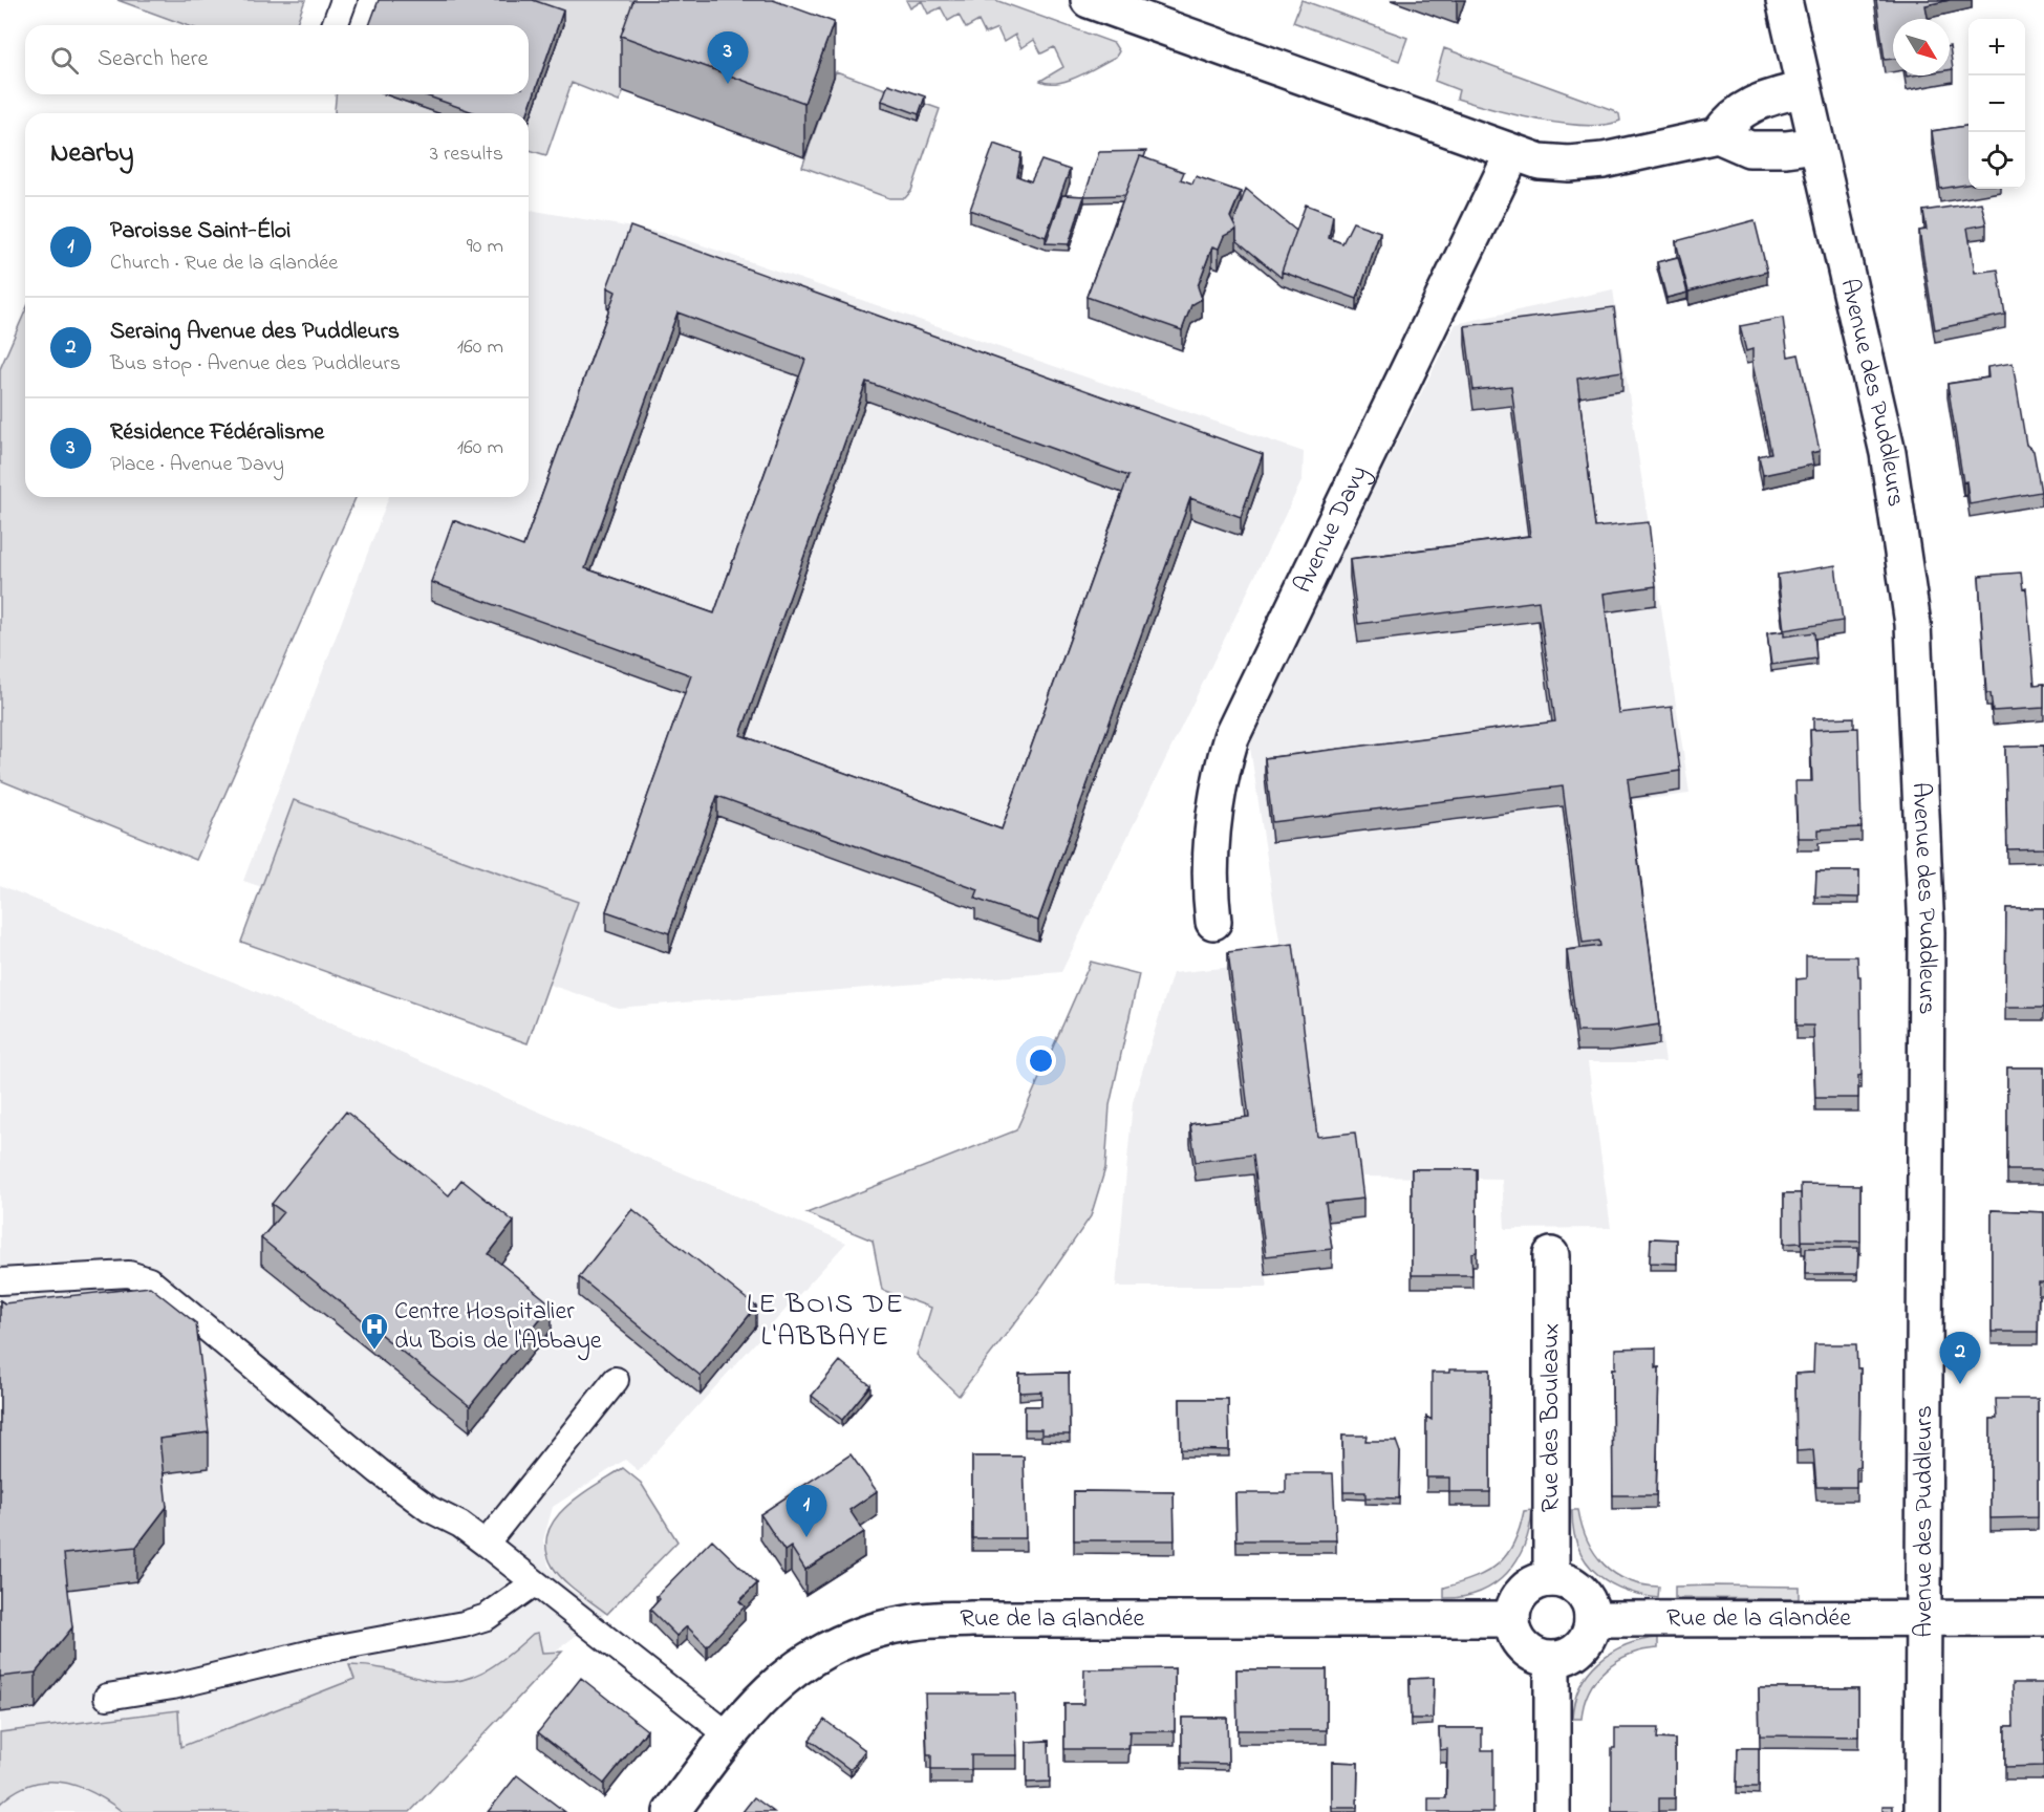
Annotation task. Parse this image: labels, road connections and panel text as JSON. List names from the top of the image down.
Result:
{
  "streets": {
    "street": [
      "Avenue des Puddleurs",
      "Avenue Davy",
      "Rue des Bouleaux",
      "Rue de la Glandée"
    ]
  },
  "crossings": [
    ["Avenue des Puddleurs", "Rue de la Glandée"],
    ["Rue des Bouleaux", "Rue de la Glandée"]
  ],
  "districts": ["LE BOIS DE L'ABBAYE"],
  "places": {
    "hospital": ["Centre Hospitalier du Bois de l'Abbaye"]
  },
  "north": "bottom right",
  "page": {
    "map_buttons": ["+", "−"],
    "search": "Search here",
    "pins": ["3", "2", "1"],
    "heading": ["Nearby", "3 results"],
    "list": [
      {
        "mark": "1",
        "name": "Paroisse Saint-Éloi",
        "note": "Church · Rue de la Glandée",
        "value": "90 m"
      },
      {
        "mark": "2",
        "name": "Seraing Avenue des Puddleurs",
        "note": "Bus stop · Avenue des Puddleurs",
        "value": "160 m"
      },
      {
        "mark": "3",
        "name": "Résidence Fédéralisme",
        "note": "Place · Avenue Davy",
        "value": "160 m"
      }
    ]
  }
}
